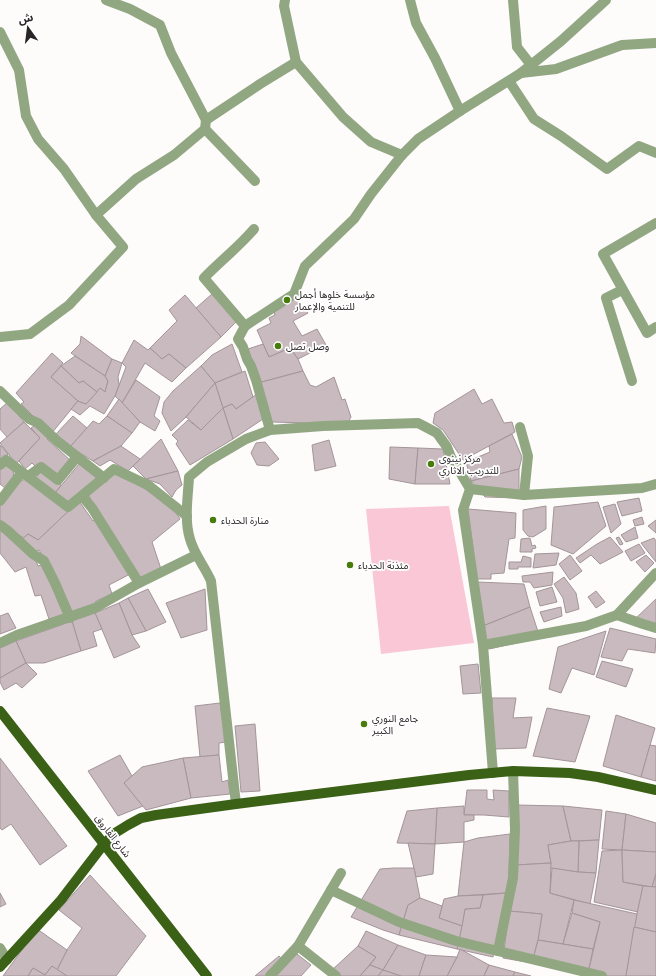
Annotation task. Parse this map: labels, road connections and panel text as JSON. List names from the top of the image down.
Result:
{
  "streets": {
    "main road": ["شارع الفاروق"]
  },
  "places": [
    "مؤسسة خلوها أجمل للتنمية والإعمار",
    "وصل تصل",
    "مركز نينوى للتدريب الاثاري",
    "منارة الحدباء",
    "مئذنة الحدباء",
    "جامع النوري الكبير"
  ],
  "north": "top"
}
